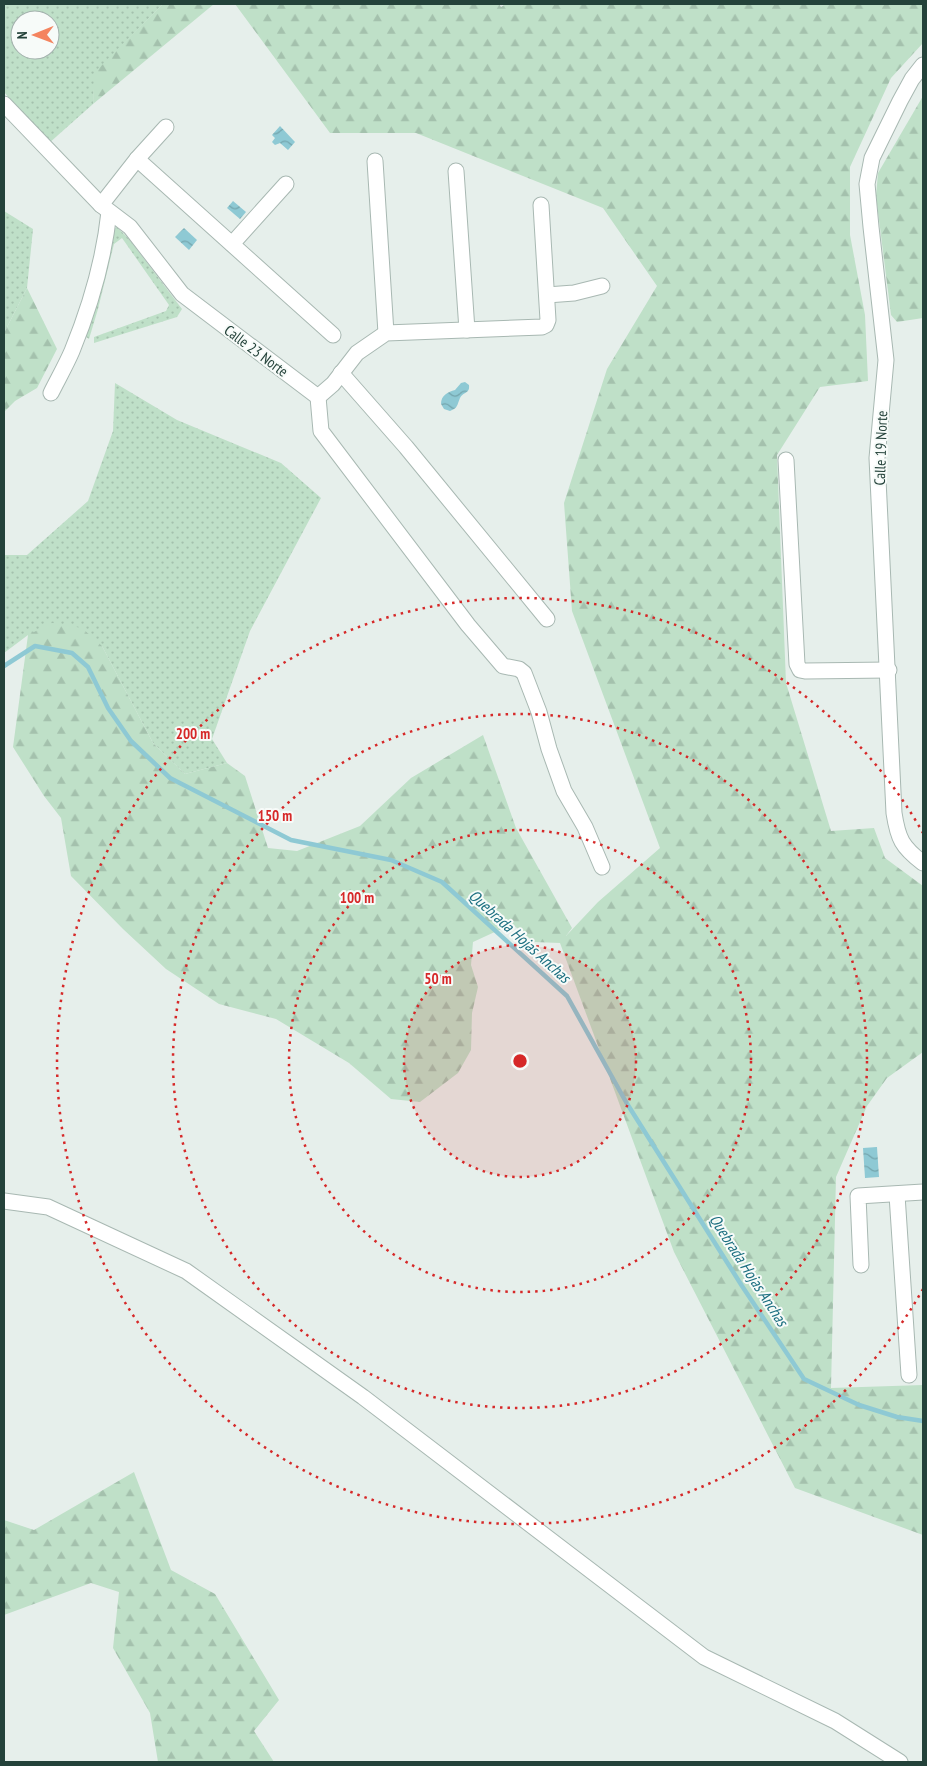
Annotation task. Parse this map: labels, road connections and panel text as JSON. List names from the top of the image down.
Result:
{
  "streets": {
    "street": ["Calle 23 Norte", "Calle 19 Norte"]
  },
  "water": ["Quebrada Hojas Anchas"],
  "north": "left",
  "rings": [
    "200 m",
    "150 m",
    "100 m",
    "50 m"
  ]
}
